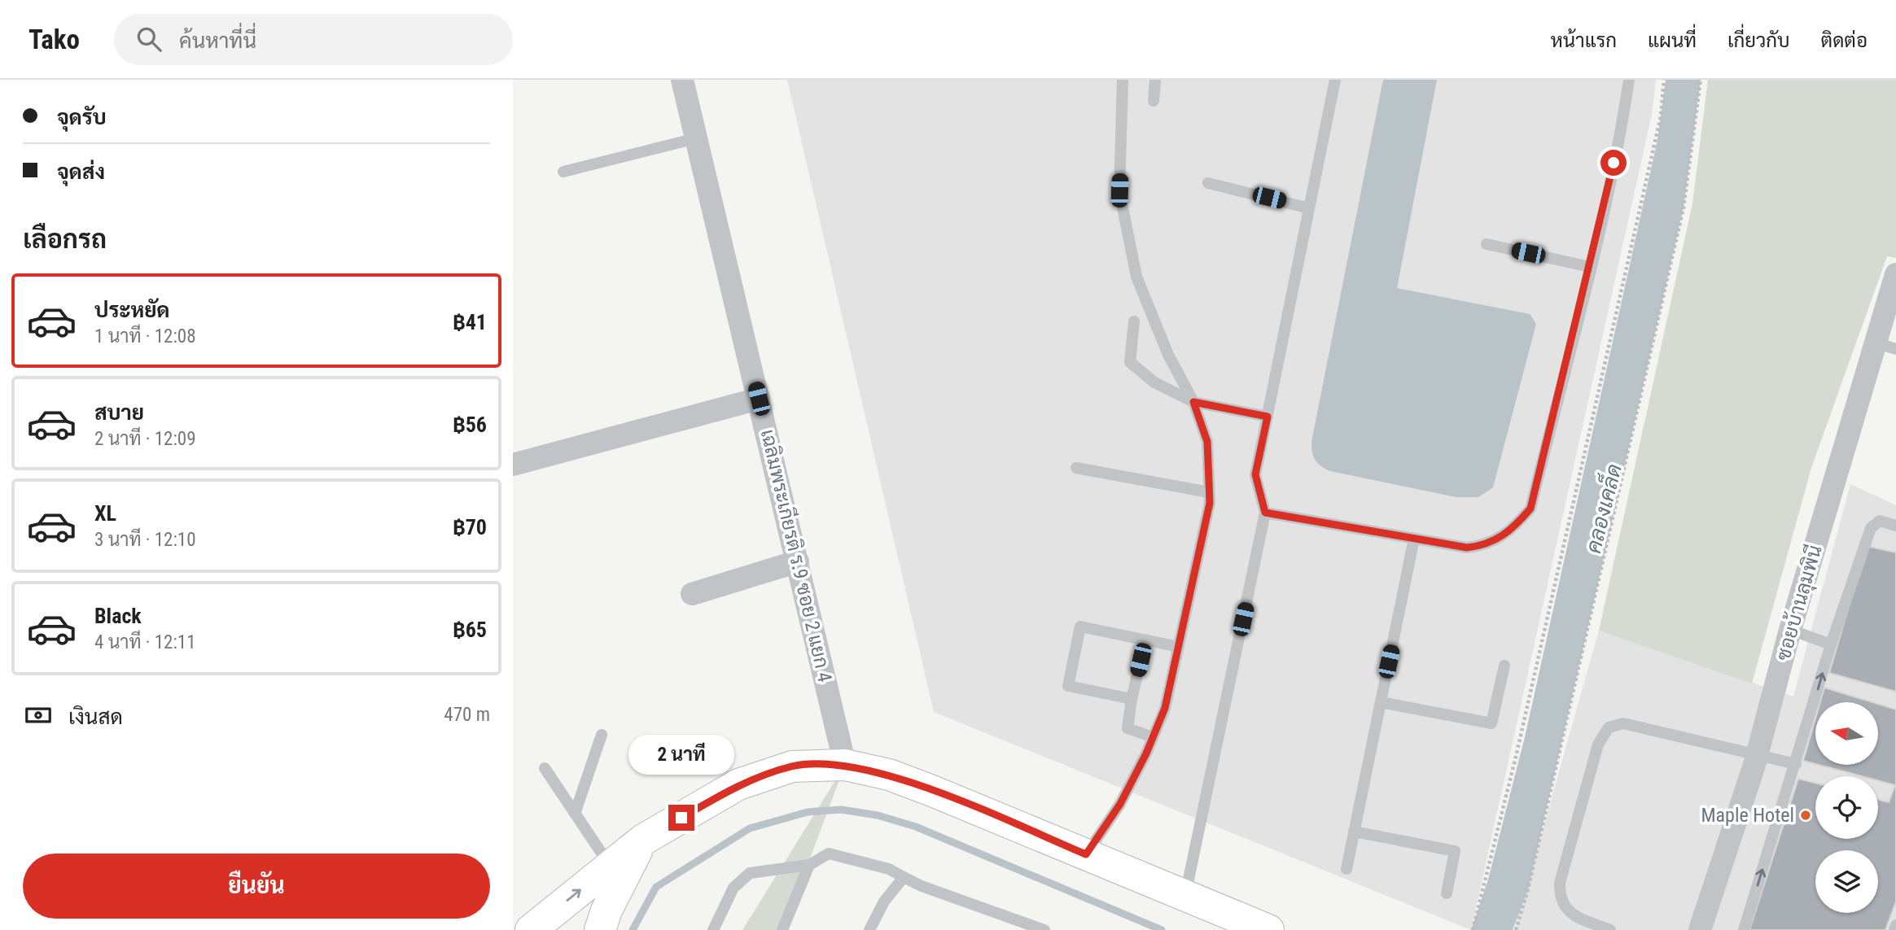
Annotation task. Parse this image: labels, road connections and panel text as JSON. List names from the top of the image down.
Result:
{
  "streets": {
    "street": ["เฉลิมพระเกียรติ ร.9 ซอย 2 แยก 4", "ซอยบ้านลุมพินี"]
  },
  "water": ["คลองเคล็ด"],
  "places": ["Maple Hotel"],
  "north": "left",
  "page": {
    "header": "Tako",
    "search": "ค้นหาที่นี่",
    "nav": [
      "หน้าแรก",
      "แผนที่",
      "เกี่ยวกับ",
      "ติดต่อ"
    ],
    "banner": ["จุดรับ", "จุดส่ง"],
    "heading": "เลือกรถ",
    "list": [
      {
        "name": "ประหยัด",
        "note": "1 นาที · 12:08",
        "value": "฿41"
      },
      {
        "name": "สบาย",
        "note": "2 นาที · 12:09",
        "value": "฿56"
      },
      {
        "name": "XL",
        "note": "3 นาที · 12:10",
        "value": "฿70"
      },
      {
        "name": "Black",
        "note": "4 นาที · 12:11",
        "value": "฿65"
      }
    ],
    "pay": ["เงินสด", "470 m"],
    "bubble": "2 นาที",
    "buttons": "ยืนยัน"
  }
}
